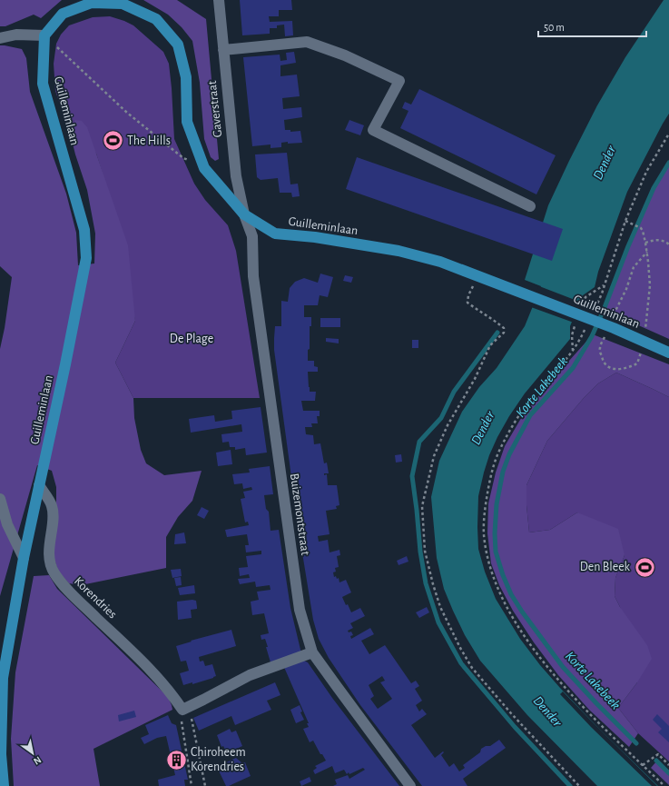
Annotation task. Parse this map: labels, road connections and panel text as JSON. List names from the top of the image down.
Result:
{
  "streets": {
    "main road": ["Guilleminlaan"],
    "street": ["Gaverstraat", "Buizemontstraat", "Korendries"]
  },
  "crossings": [
    ["Gaverstraat", "Guilleminlaan"],
    ["Gaverstraat", "Buizemontstraat"],
    ["Guilleminlaan", "Buizemontstraat"],
    ["Guilleminlaan", "Korendries"]
  ],
  "water": ["Dender", "Korte Lakebeek"],
  "parks": ["De Plage"],
  "places": {
    "sports": ["The Hills", "Den Bleek"],
    "building": ["Chiroheem Korendries"]
  },
  "scale_bar": "50 m",
  "north": "bottom right"
}
